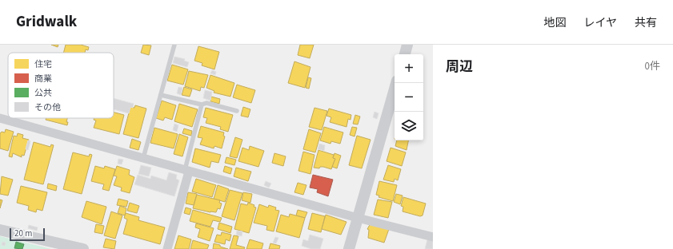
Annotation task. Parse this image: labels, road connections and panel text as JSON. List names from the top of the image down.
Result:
{
  "legend": [
    "住宅",
    "商業",
    "公共",
    "その他"
  ],
  "scale_bar": "20 m",
  "page": {
    "header": "Gridwalk",
    "nav": ["地図", "レイヤ", "共有"],
    "heading": ["周辺", "0件"],
    "map_buttons": ["+", "−"],
    "scale": "20 m"
  }
}
